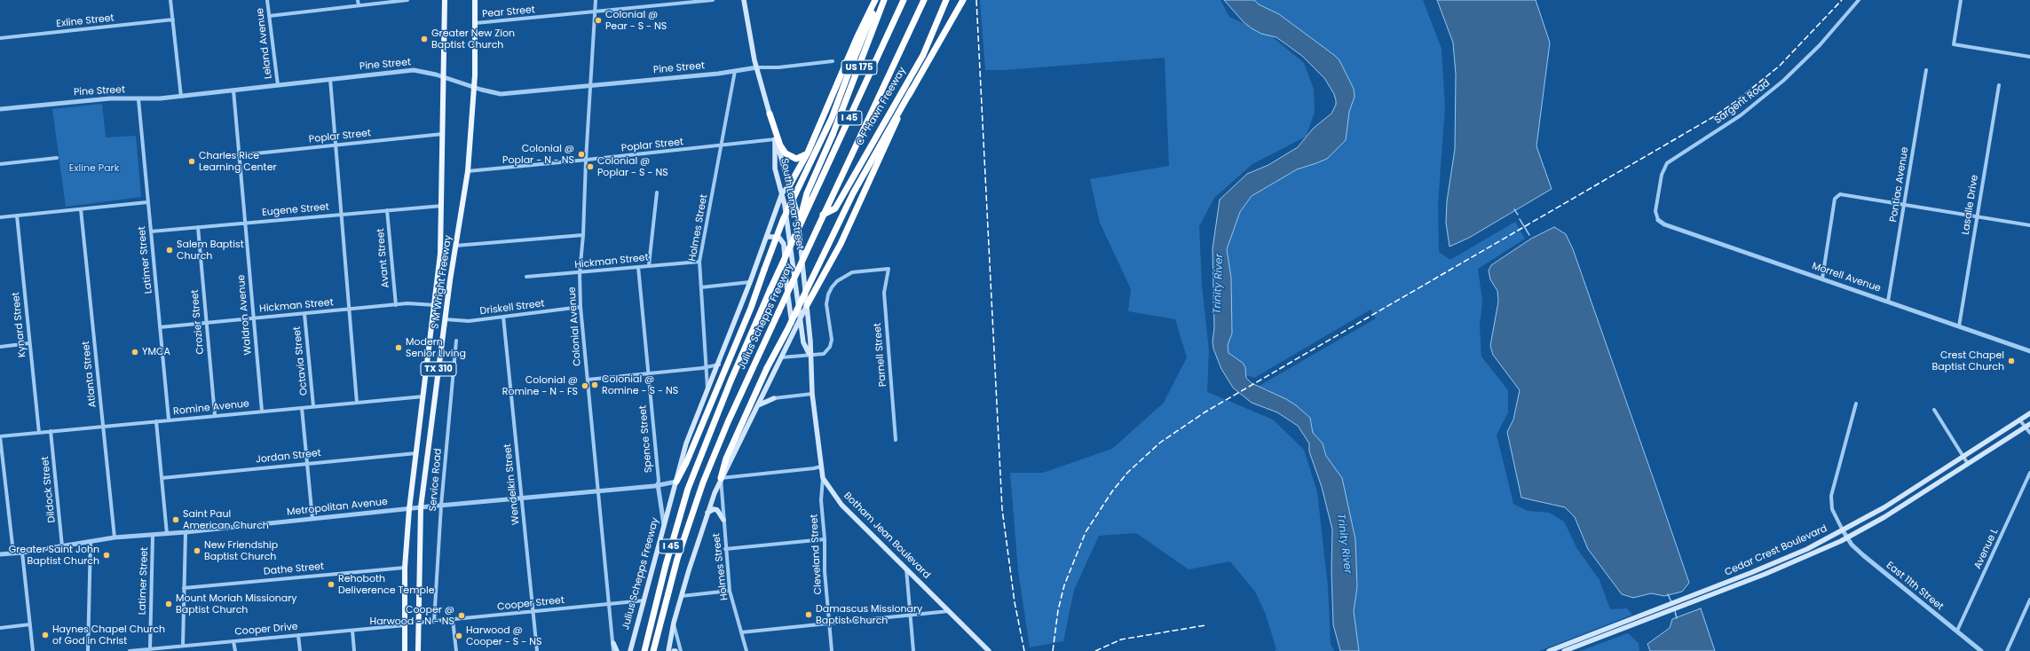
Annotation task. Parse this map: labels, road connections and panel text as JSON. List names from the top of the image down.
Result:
{
  "streets": {
    "highway": [
      "US 175",
      "C F Hawn Freeway",
      "I 45",
      "Julius Schepps Freeway"
    ],
    "main road": [
      "South Lamar Street",
      "S M Wright Freeway",
      "TX 310",
      "Botham Jean Boulevard",
      "Cedar Crest Boulevard"
    ],
    "street": [
      "Pear Street",
      "Exline Street",
      "Leland Avenue",
      "Pine Street",
      "Sargent Road",
      "Poplar Street",
      "Pontiac Avenue",
      "Lasalle Drive",
      "Eugene Street",
      "Holmes Street",
      "Avant Street",
      "Latimer Street",
      "Hickman Street",
      "Morrell Avenue",
      "Driskell Street",
      "Waldron Avenue",
      "Crozier Street",
      "Kynard Street",
      "Colonial Avenue",
      "Parnell Street",
      "Octavia Street",
      "Atlanta Street",
      "Romine Avenue",
      "Spence Street",
      "Jordan Street",
      "Service Road",
      "Wendelkin Street",
      "Dildock Street",
      "Metropolitan Avenue",
      "Avenue L",
      "Cleveland Street",
      "Dathe Street",
      "East 11th Street",
      "Cooper Street",
      "Cooper Drive"
    ]
  },
  "crossings": [
    ["Pear Street", "S M Wright Freeway"],
    ["Pear Street", "Colonial Avenue"],
    ["Leland Avenue", "Pine Street"],
    ["Pine Street", "South Lamar Street"],
    ["Pine Street", "Holmes Street"],
    ["Pine Street", "Latimer Street"],
    ["Pine Street", "S M Wright Freeway"],
    ["Pine Street", "Waldron Avenue"],
    ["Pine Street", "Colonial Avenue"],
    ["US 175", "Julius Schepps Freeway"],
    ["Sargent Road", "Morrell Avenue"],
    ["C F Hawn Freeway", "Julius Schepps Freeway"],
    ["Poplar Street", "South Lamar Street"],
    ["Poplar Street", "Holmes Street"],
    ["Poplar Street", "S M Wright Freeway"],
    ["Poplar Street", "Waldron Avenue"],
    ["Poplar Street", "Colonial Avenue"],
    ["Pontiac Avenue", "Morrell Avenue"],
    ["South Lamar Street", "Julius Schepps Freeway"],
    ["South Lamar Street", "Parnell Street"],
    ["South Lamar Street", "Botham Jean Boulevard"],
    ["Lasalle Drive", "Morrell Avenue"],
    ["Eugene Street", "Avant Street"],
    ["Eugene Street", "Latimer Street"],
    ["Eugene Street", "S M Wright Freeway"],
    ["Eugene Street", "Waldron Avenue"],
    ["Eugene Street", "Crozier Street"],
    ["Holmes Street", "Hickman Street"],
    ["Holmes Street", "Julius Schepps Freeway"],
    ["Avant Street", "Hickman Street"],
    ["Latimer Street", "Hickman Street"],
    ["Latimer Street", "Romine Avenue"],
    ["Latimer Street", "Metropolitan Avenue"],
    ["Latimer Street", "Cooper Drive"],
    ["Hickman Street", "S M Wright Freeway"],
    ["Hickman Street", "Waldron Avenue"],
    ["Hickman Street", "Crozier Street"],
    ["Hickman Street", "Colonial Avenue"],
    ["Hickman Street", "Octavia Street"],
    ["Hickman Street", "Spence Street"],
    ["S M Wright Freeway", "Driskell Street"],
    ["S M Wright Freeway", "Romine Avenue"],
    ["S M Wright Freeway", "Jordan Street"],
    ["S M Wright Freeway", "Metropolitan Avenue"],
    ["S M Wright Freeway", "Dathe Street"],
    ["S M Wright Freeway", "Cooper Street"],
    ["S M Wright Freeway", "Cooper Drive"],
    ["Driskell Street", "Colonial Avenue"],
    ["Driskell Street", "Wendelkin Street"],
    ["Waldron Avenue", "Romine Avenue"],
    ["Julius Schepps Freeway", "Spence Street"],
    ["Julius Schepps Freeway", "Metropolitan Avenue"],
    ["Julius Schepps Freeway", "Cooper Street"],
    ["Crozier Street", "Romine Avenue"],
    ["Kynard Street", "Romine Avenue"],
    ["Colonial Avenue", "Metropolitan Avenue"],
    ["Colonial Avenue", "Cooper Street"],
    ["Parnell Street", "Botham Jean Boulevard"],
    ["Octavia Street", "Romine Avenue"],
    ["Octavia Street", "Jordan Street"],
    ["Octavia Street", "Metropolitan Avenue"],
    ["Atlanta Street", "Romine Avenue"],
    ["Atlanta Street", "Metropolitan Avenue"],
    ["Romine Avenue", "Dildock Street"],
    ["Spence Street", "Metropolitan Avenue"],
    ["Service Road", "Metropolitan Avenue"],
    ["Service Road", "Cooper Street"],
    ["Wendelkin Street", "Metropolitan Avenue"],
    ["Wendelkin Street", "Cooper Street"],
    ["Dildock Street", "Metropolitan Avenue"],
    ["Botham Jean Boulevard", "Cleveland Street"],
    ["Avenue L", "East 11th Street"],
    ["Cedar Crest Boulevard", "East 11th Street"]
  ],
  "water": ["Trinity River"],
  "parks": ["Exline Park"],
  "places": [
    "Colonial @ Pear - S - NS",
    "Greater New Zion Baptist Church",
    "Colonial @ Poplar - N - NS",
    "Charles Rice Learning Center",
    "Colonial @ Poplar - S - NS",
    "Salem Baptist Church",
    "Modern Senior Living",
    "YMCA",
    "Crest Chapel Baptist Church",
    "Colonial @ Romine - S - NS",
    "Colonial @ Romine - N - FS",
    "Saint Paul American Church",
    "New Friendship Baptist Church",
    "Greater Saint John Baptist Church",
    "Rehoboth Deliverence Temple",
    "Mount Moriah Missionary Baptist Church",
    "Damascus Missionary Baptist Church",
    "Cooper @ Harwood - N - NS",
    "Haynes Chapel Church of God in Christ",
    "Harwood @ Cooper - S - NS"
  ]
}
